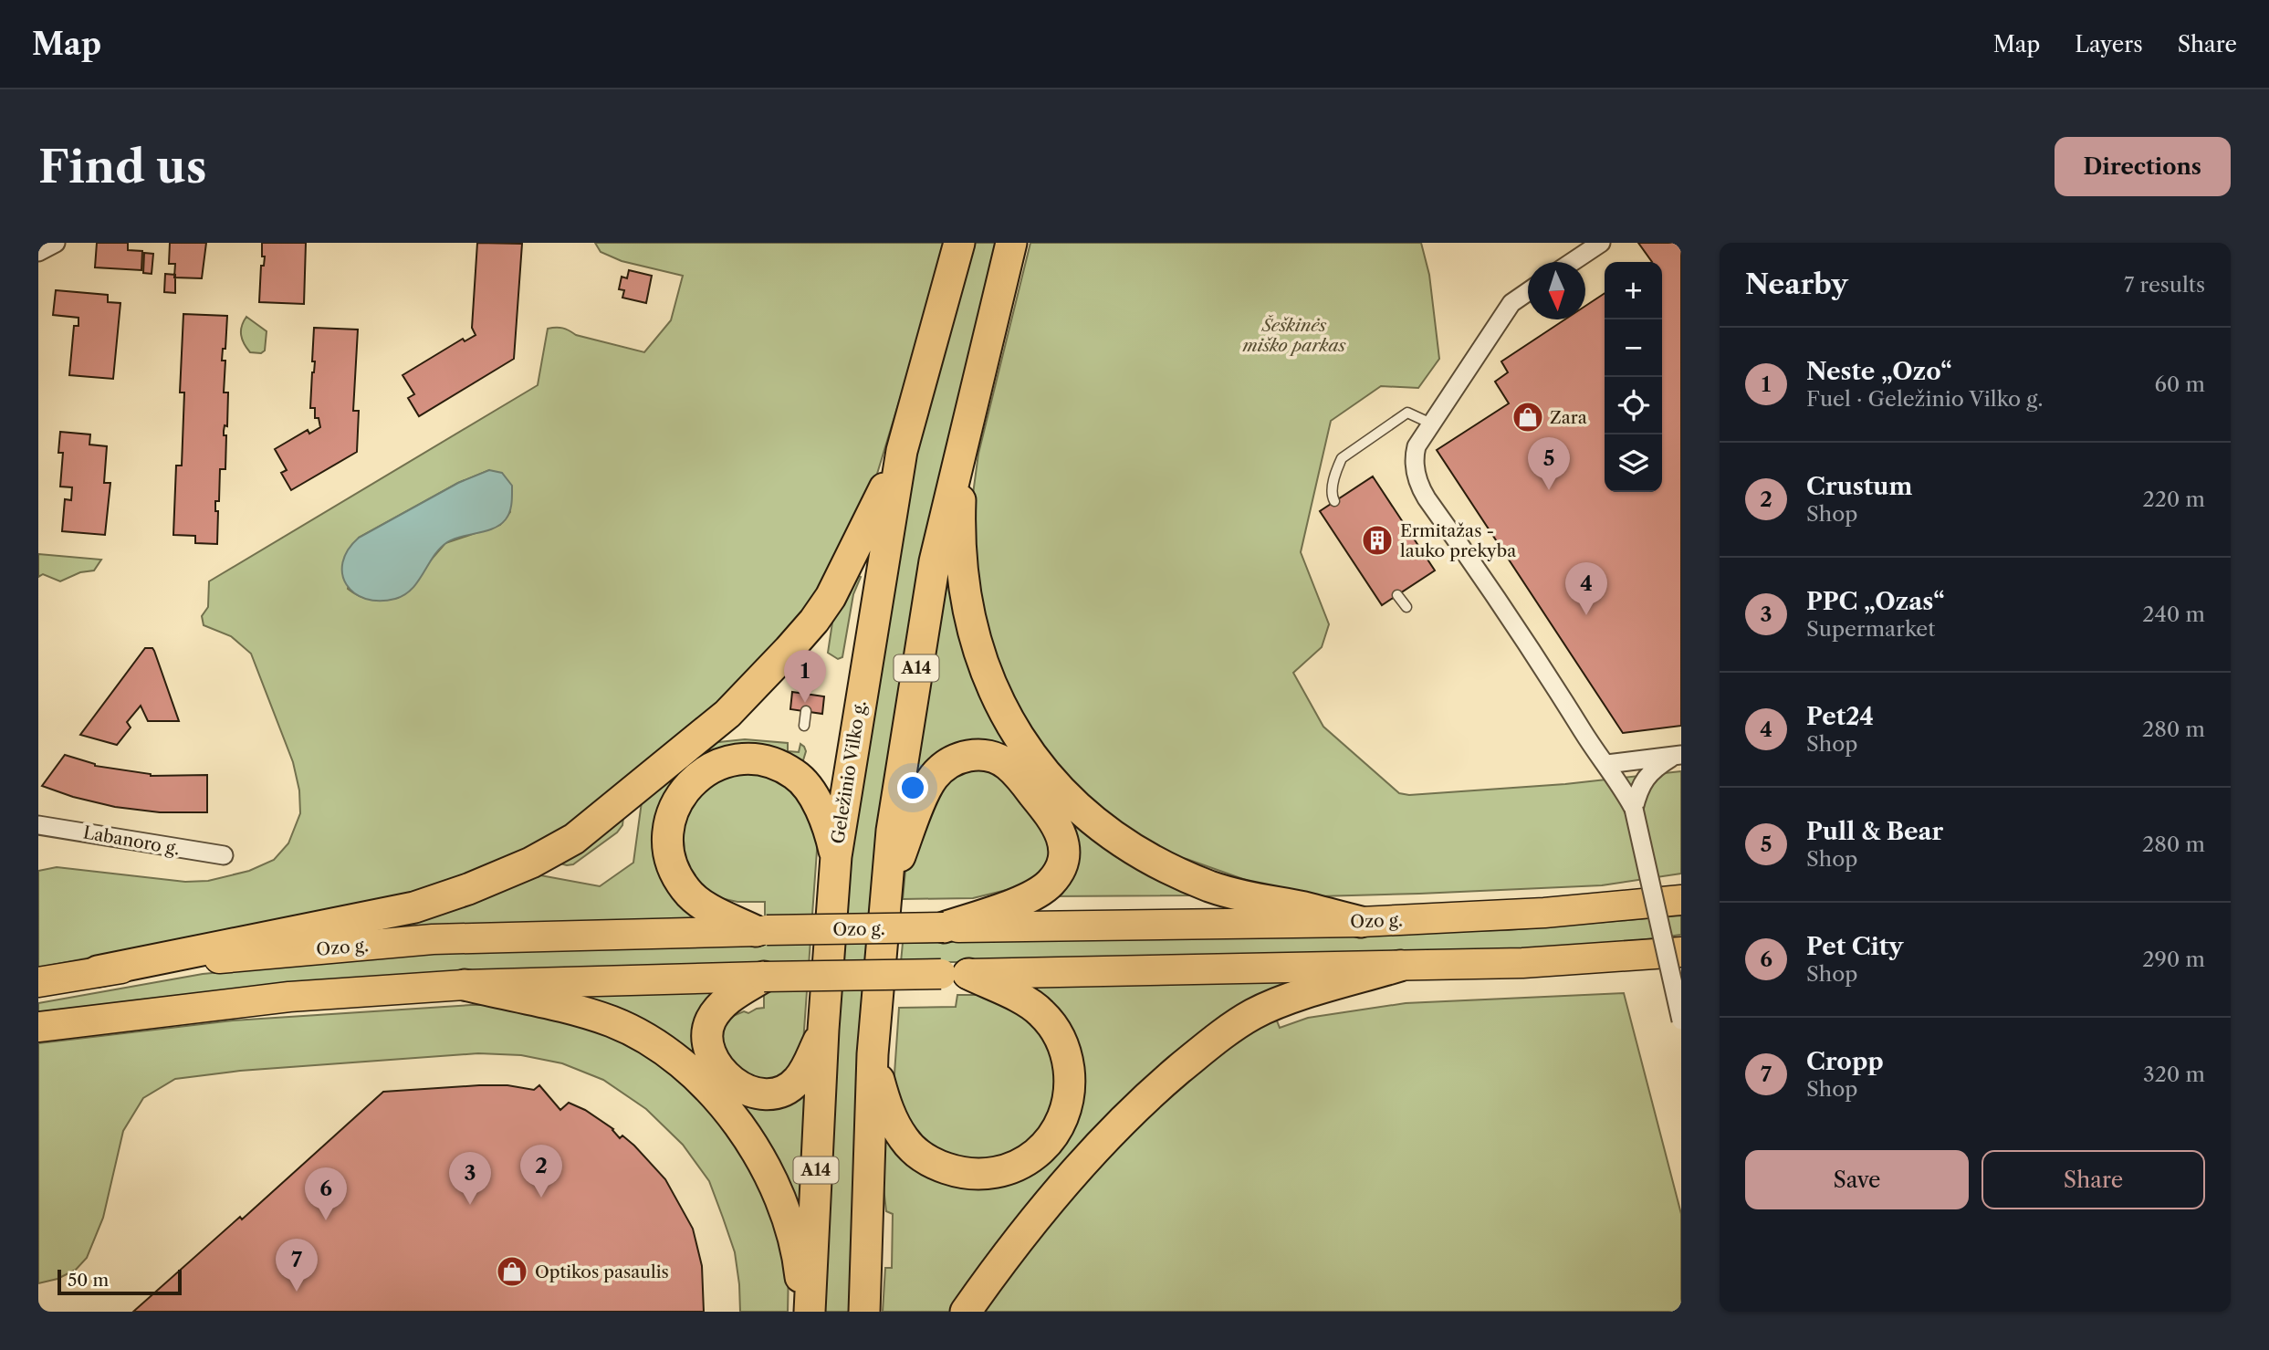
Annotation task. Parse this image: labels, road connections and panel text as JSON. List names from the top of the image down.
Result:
{
  "streets": {
    "highway": ["A14", "Geležinio Vilko g."],
    "main road": ["Ozo g."],
    "street": ["Labanoro g."]
  },
  "parks": ["Šeškinės miško parkas"],
  "places": {
    "shop": ["Zara", "Optikos pasaulis"],
    "building": ["Ermitažas - lauko prekyba"]
  },
  "scale_bar": "50 m",
  "north": "bottom",
  "page": {
    "header": "Map",
    "nav": ["Map", "Layers", "Share"],
    "buttons": [
      "Directions",
      ["Save", "Share"]
    ],
    "title": "Find us",
    "heading": ["Nearby", "7 results"],
    "map_buttons": ["+", "−"],
    "list": [
      {
        "mark": "1",
        "name": "Neste „Ozo“",
        "note": "Fuel · Geležinio Vilko g.",
        "value": "60 m"
      },
      {
        "mark": "2",
        "name": "Crustum",
        "note": "Shop",
        "value": "220 m"
      },
      {
        "mark": "3",
        "name": "PPC „Ozas“",
        "note": "Supermarket",
        "value": "240 m"
      },
      {
        "mark": "4",
        "name": "Pet24",
        "note": "Shop",
        "value": "280 m"
      },
      {
        "mark": "5",
        "name": "Pull & Bear",
        "note": "Shop",
        "value": "280 m"
      },
      {
        "mark": "6",
        "name": "Pet City",
        "note": "Shop",
        "value": "290 m"
      },
      {
        "mark": "7",
        "name": "Cropp",
        "note": "Shop",
        "value": "320 m"
      }
    ],
    "pins": [
      "5",
      "4",
      "1",
      "2",
      "3",
      "6",
      "7"
    ],
    "scale": "50 m"
  }
}
